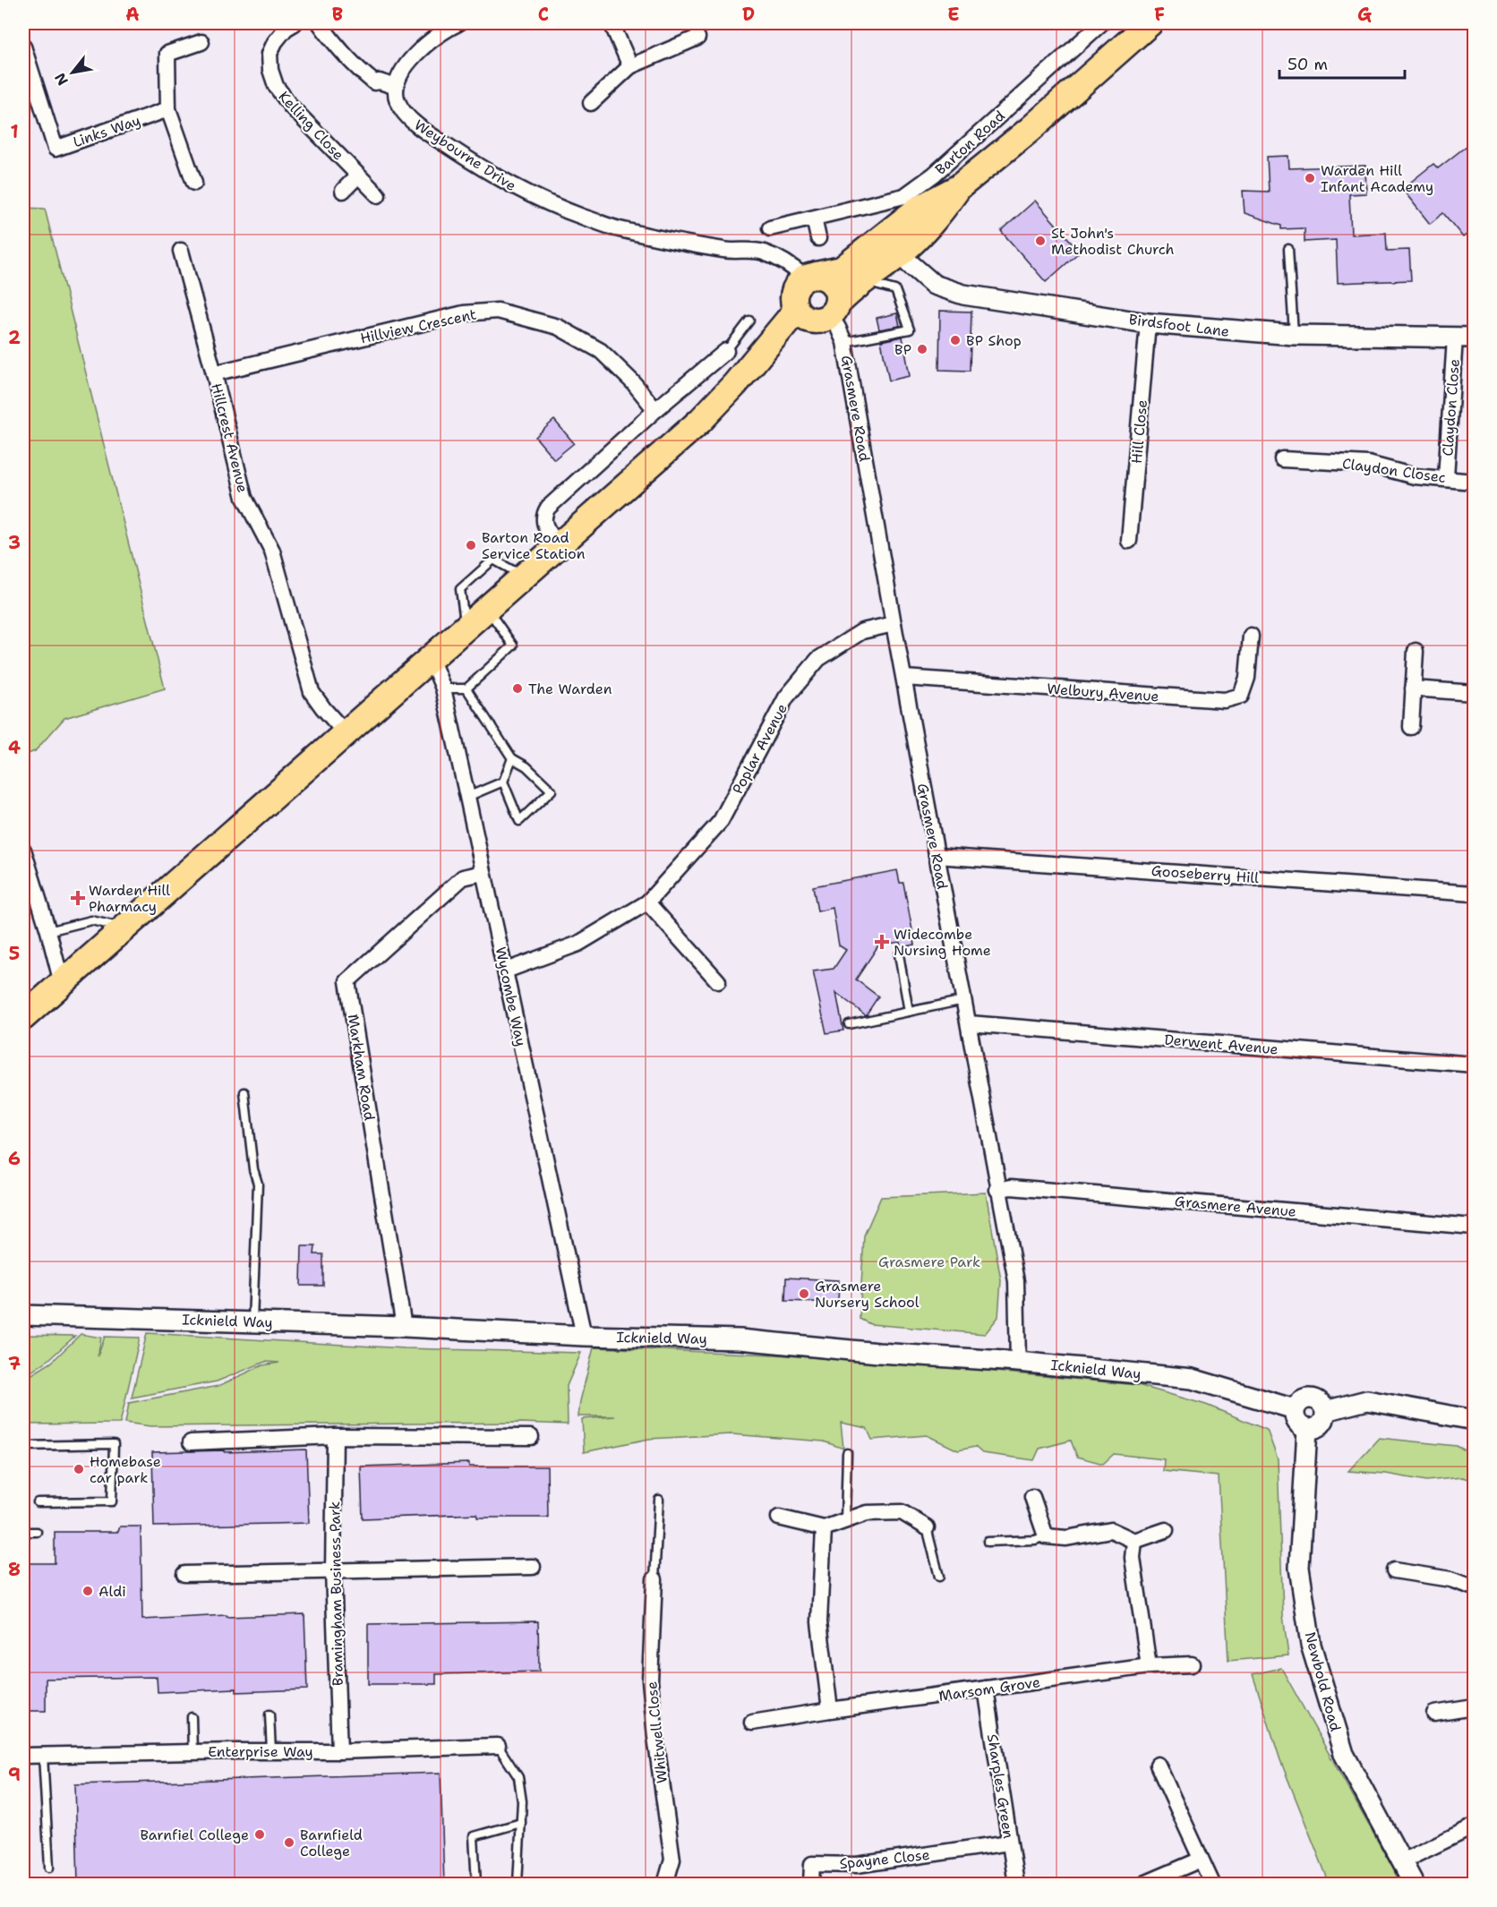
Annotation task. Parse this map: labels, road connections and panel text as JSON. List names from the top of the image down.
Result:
{
  "streets": {
    "highway": ["Barton Road"],
    "street": [
      "Kelling Close",
      "Links Way",
      "Weybourne Drive",
      "Birdsfoot Lane",
      "Hillview Crescent",
      "Claydon Close",
      "Grasmere Road",
      "Hill Close",
      "Hillcrest Avenue",
      "Claydon Closec",
      "Welbury Avenue",
      "Poplar Avenue",
      "Gooseberry Hill",
      "Wycombe Way",
      "Derwent Avenue",
      "Markham Road",
      "Grasmere Avenue",
      "Icknield Way",
      "Bramingham Business Park",
      "Newbold Road",
      "Marsom Grove",
      "Whitwell Close",
      "Enterprise Way",
      "Sharples Green",
      "Spayne Close"
    ]
  },
  "crossings": [
    ["Barton Road", "Weybourne Drive"],
    ["Barton Road", "Birdsfoot Lane"],
    ["Barton Road", "Grasmere Road"],
    ["Weybourne Drive", "Grasmere Road"],
    ["Birdsfoot Lane", "Claydon Close"],
    ["Birdsfoot Lane", "Hill Close"],
    ["Hillview Crescent", "Hillcrest Avenue"],
    ["Claydon Close", "Claydon Closec"],
    ["Grasmere Road", "Welbury Avenue"],
    ["Grasmere Road", "Poplar Avenue"],
    ["Grasmere Road", "Gooseberry Hill"],
    ["Grasmere Road", "Derwent Avenue"],
    ["Grasmere Road", "Grasmere Avenue"],
    ["Grasmere Road", "Icknield Way"],
    ["Poplar Avenue", "Wycombe Way"],
    ["Wycombe Way", "Markham Road"],
    ["Wycombe Way", "Icknield Way"],
    ["Markham Road", "Icknield Way"],
    ["Icknield Way", "Newbold Road"],
    ["Bramingham Business Park", "Enterprise Way"],
    ["Marsom Grove", "Sharples Green"],
    ["Sharples Green", "Spayne Close"]
  ],
  "parks": ["Grasmere Park"],
  "places": {
    "other": [
      "Warden Hill Infant Academy",
      "St John's Methodist Church",
      "BP Shop",
      "BP",
      "Barton Road Service Station",
      "The Warden",
      "Grasmere Nursery School",
      "Homebase car park",
      "Aldi",
      "Barnfiel College",
      "Barnfield College"
    ],
    "health": ["Warden Hill Pharmacy", "Widecombe Nursing Home"]
  },
  "scale_bar": "50 m",
  "north": "bottom left",
  "grid": {
    "columns": [
      "A",
      "B",
      "C",
      "D",
      "E",
      "F",
      "G"
    ],
    "rows": [
      "1",
      "2",
      "3",
      "4",
      "5",
      "6",
      "7",
      "8",
      "9"
    ]
  }
}
